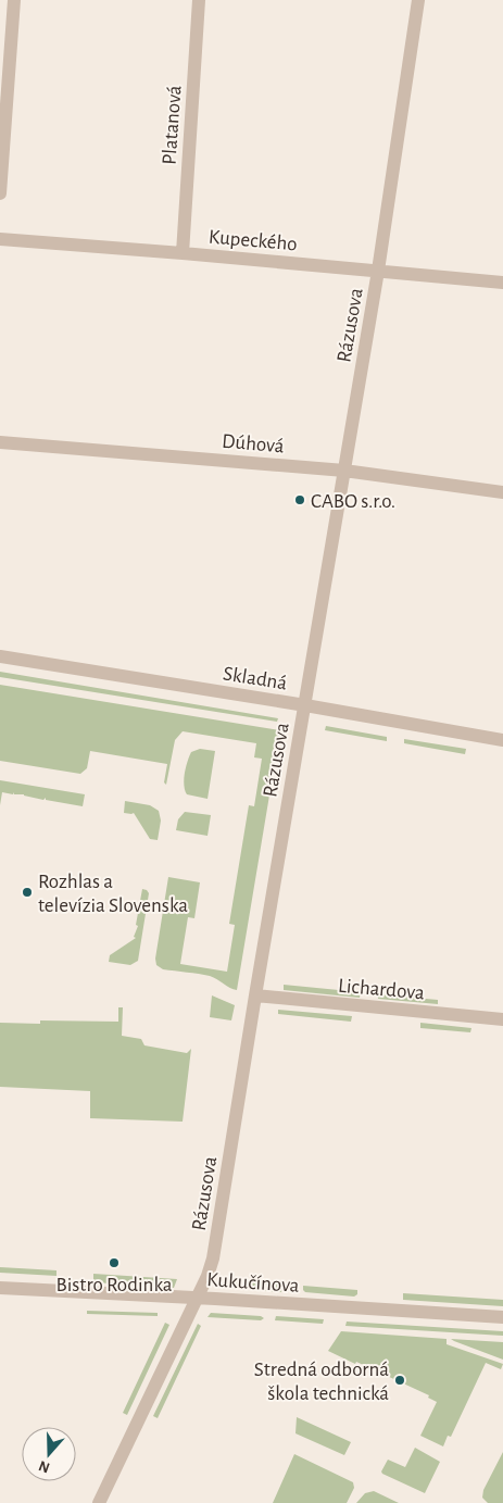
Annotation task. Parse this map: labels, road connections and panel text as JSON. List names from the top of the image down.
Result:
{
  "streets": {
    "street": [
      "Platanová",
      "Kupeckého",
      "Rázusova",
      "Dúhová",
      "Skladná",
      "Lichardova",
      "Kukučínova"
    ]
  },
  "crossings": [
    ["Platanová", "Kupeckého"],
    ["Kupeckého", "Rázusova"],
    ["Rázusova", "Dúhová"],
    ["Rázusova", "Skladná"],
    ["Rázusova", "Lichardova"],
    ["Rázusova", "Kukučínova"]
  ],
  "places": [
    "CABO s.r.o.",
    "Rozhlas a televízia Slovenska",
    "Bistro Rodinka",
    "Stredná odborná škola technická"
  ],
  "north": "bottom"
}
